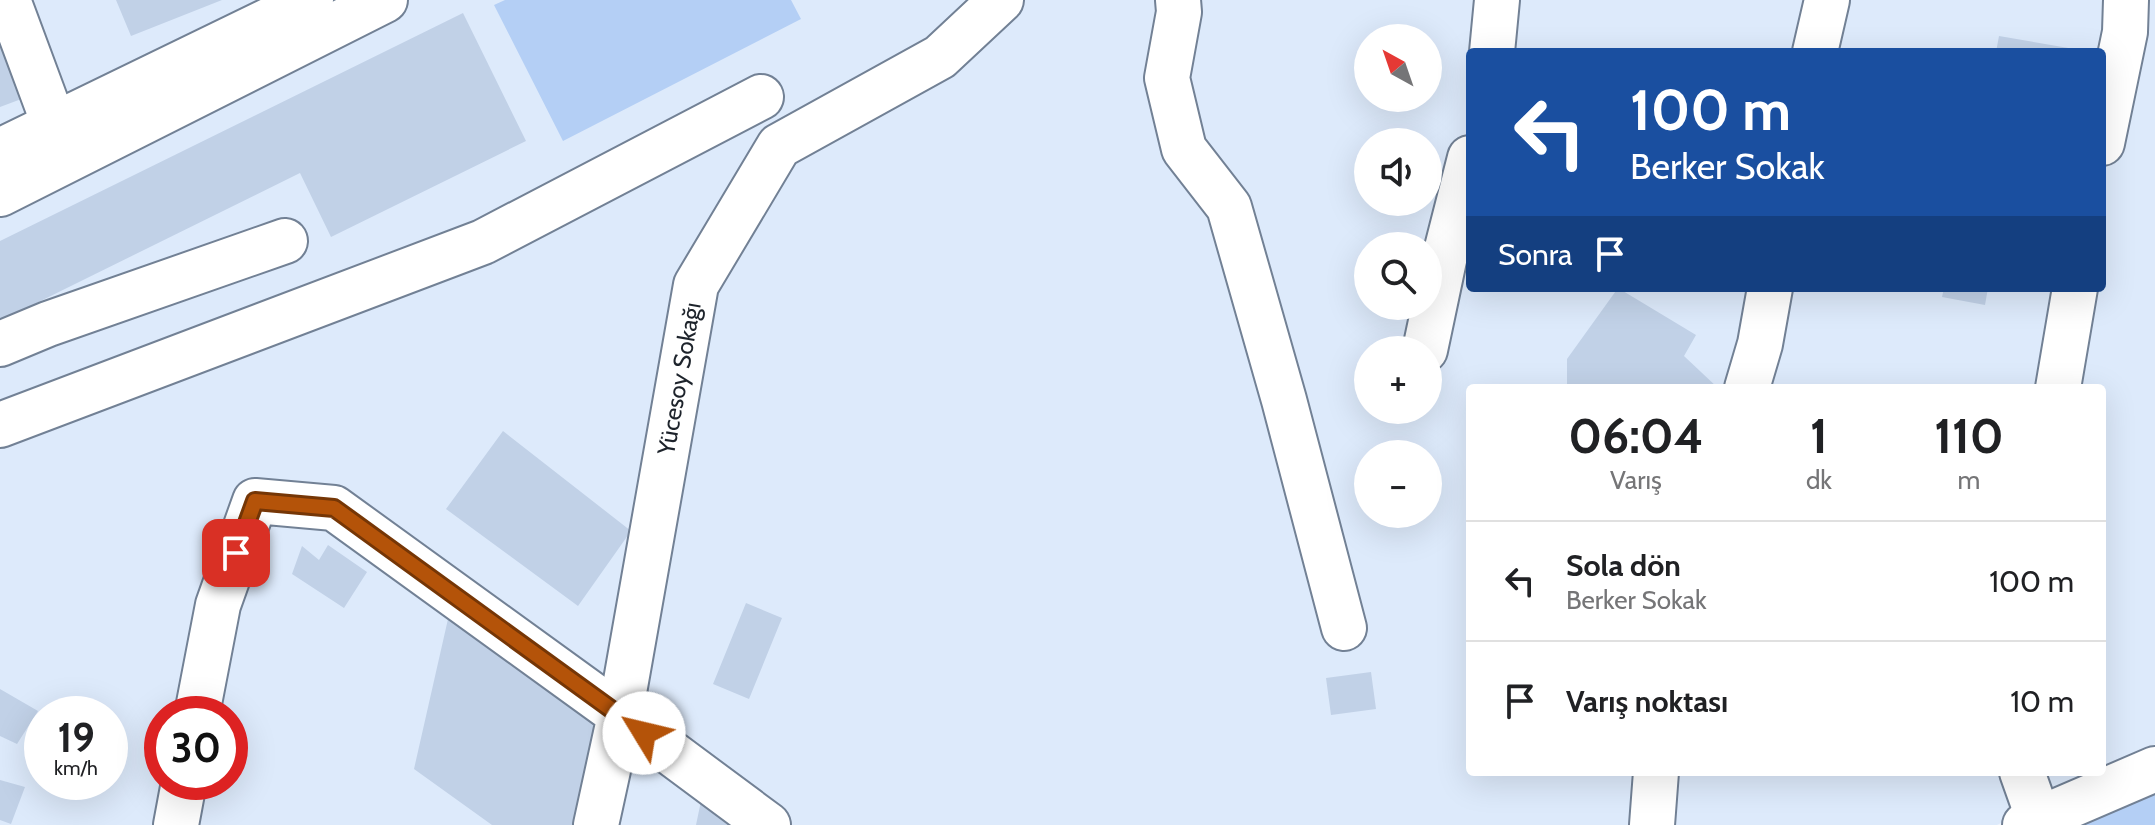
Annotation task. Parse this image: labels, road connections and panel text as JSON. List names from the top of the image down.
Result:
{
  "streets": {
    "street": ["Yücesoy Sokağı"]
  },
  "north": "top left",
  "page": {
    "map_buttons": ["+", "−"],
    "turn": ["100 m", "Berker Sokak"],
    "then": "Sonra",
    "eta": [
      "06:04",
      "Varış",
      "1",
      "dk",
      "110",
      "m"
    ],
    "list": [
      {
        "name": "Sola dön",
        "note": "Berker Sokak",
        "value": "100 m"
      },
      {
        "name": "Varış noktası",
        "value": "10 m"
      }
    ],
    "speed": "19 km/h",
    "limit": "30"
  }
}
